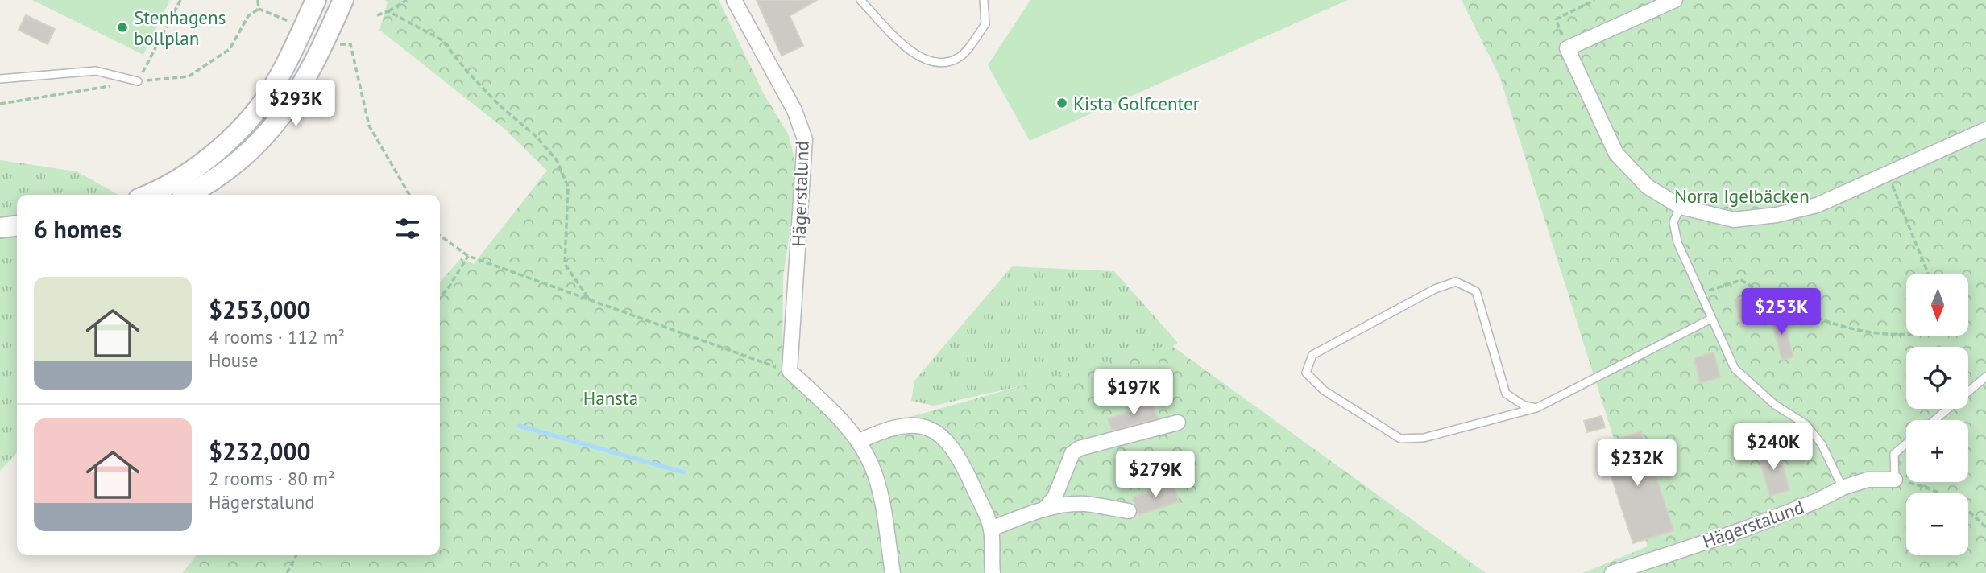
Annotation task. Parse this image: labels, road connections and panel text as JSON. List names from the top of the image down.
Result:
{
  "streets": {
    "street": ["Hägerstalund"]
  },
  "parks": ["Norra Igelbäcken", "Hansta"],
  "places": ["Stenhagens bollplan", "Kista Golfcenter"],
  "north": "bottom",
  "page": {
    "price": [
      "$293K",
      "$253K",
      "$197K",
      "$240K",
      "$232K",
      "$279K"
    ],
    "heading": "6 homes",
    "list": [
      {
        "name": "$253,000",
        "note": "4 rooms · 112 m² · House"
      },
      {
        "name": "$232,000",
        "note": "2 rooms · 80 m² · Hägerstalund"
      }
    ],
    "map_buttons": ["+", "−"]
  }
}
